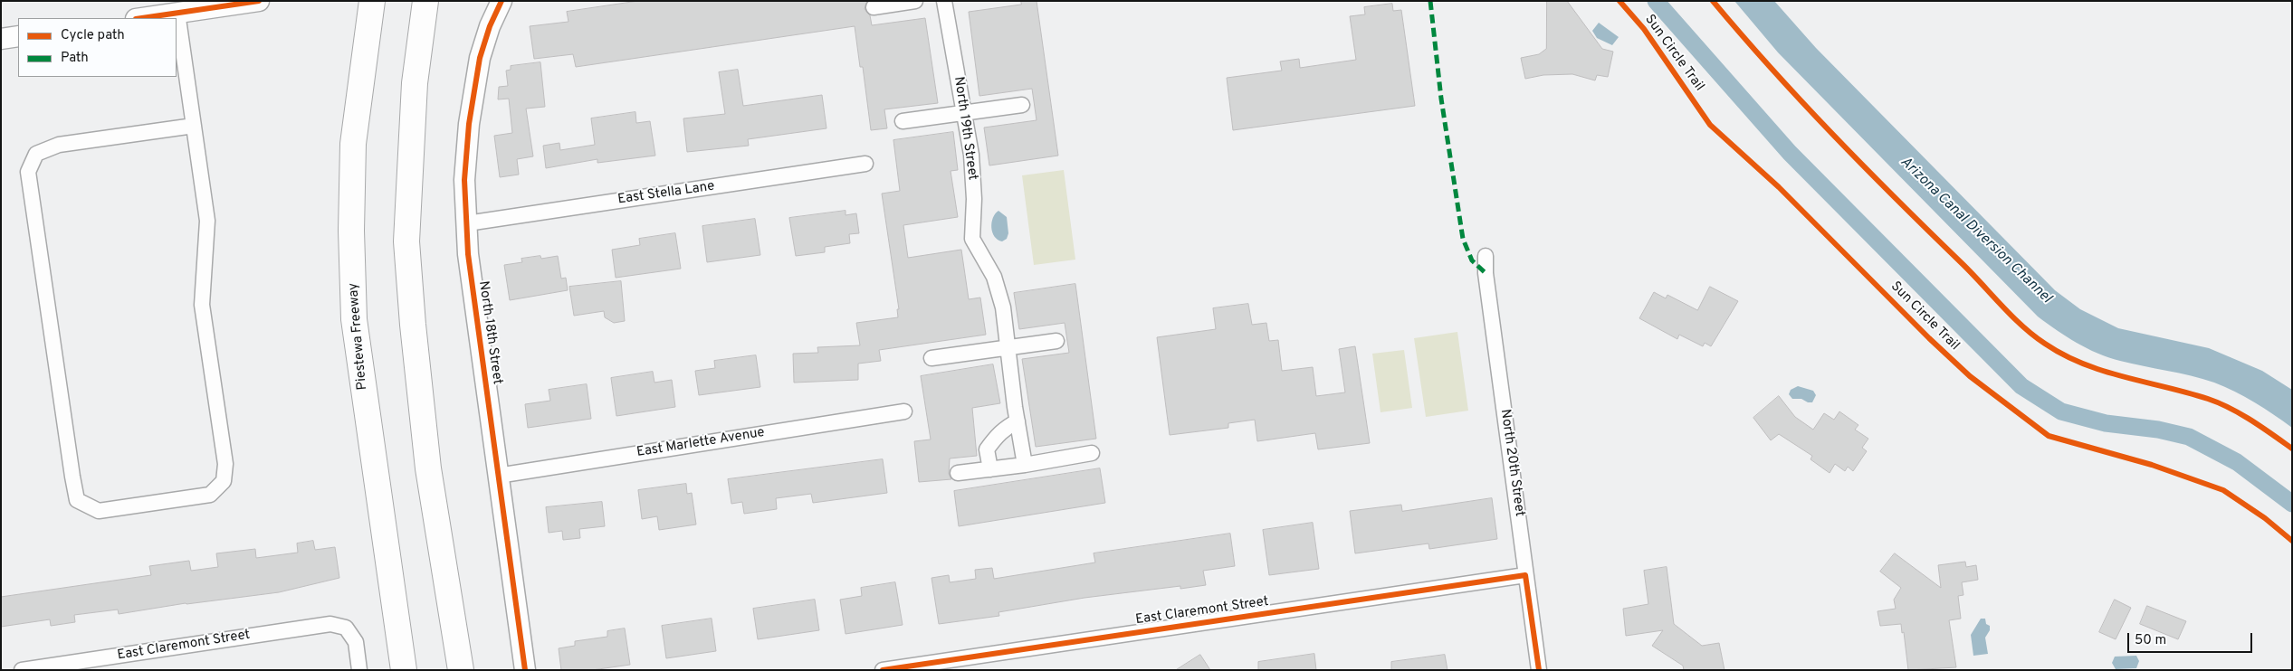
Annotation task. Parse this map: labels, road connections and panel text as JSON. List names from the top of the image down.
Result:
{
  "streets": {
    "highway": ["Piestewa Freeway"],
    "street": [
      "North 19th Street",
      "East Stella Lane",
      "North 18th Street",
      "East Marlette Avenue",
      "North 20th Street",
      "East Claremont Street"
    ],
    "cycle path": ["Sun Circle Trail"]
  },
  "crossings": [
    ["East Stella Lane", "North 18th Street"],
    ["North 18th Street", "East Marlette Avenue"],
    ["North 20th Street", "East Claremont Street"]
  ],
  "water": ["Arizona Canal Diversion Channel"],
  "legend": ["Cycle path", "Path"],
  "scale_bar": "50 m"
}
